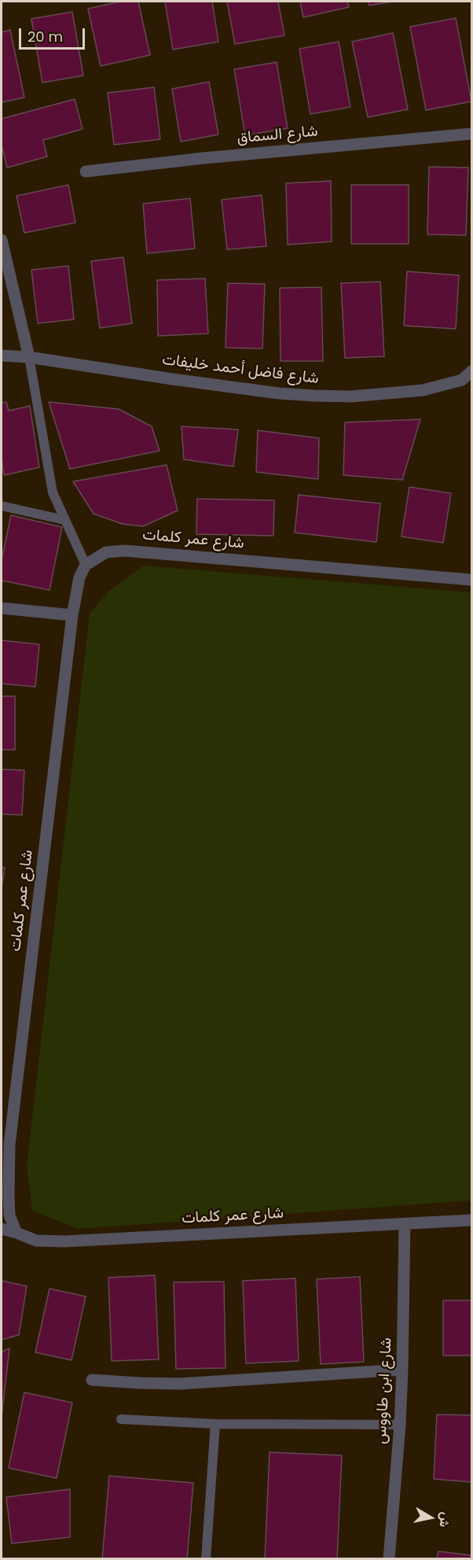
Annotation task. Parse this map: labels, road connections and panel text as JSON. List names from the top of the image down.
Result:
{
  "streets": {
    "street": [
      "شارع السماق",
      "شارع فاضل أحمد خليفات",
      "شارع عمر كلمات",
      "شارع ابن طاووس"
    ]
  },
  "crossings": [
    ["شارع عمر كلمات", "شارع ابن طاووس"]
  ],
  "scale_bar": "20 m",
  "north": "right"
}
